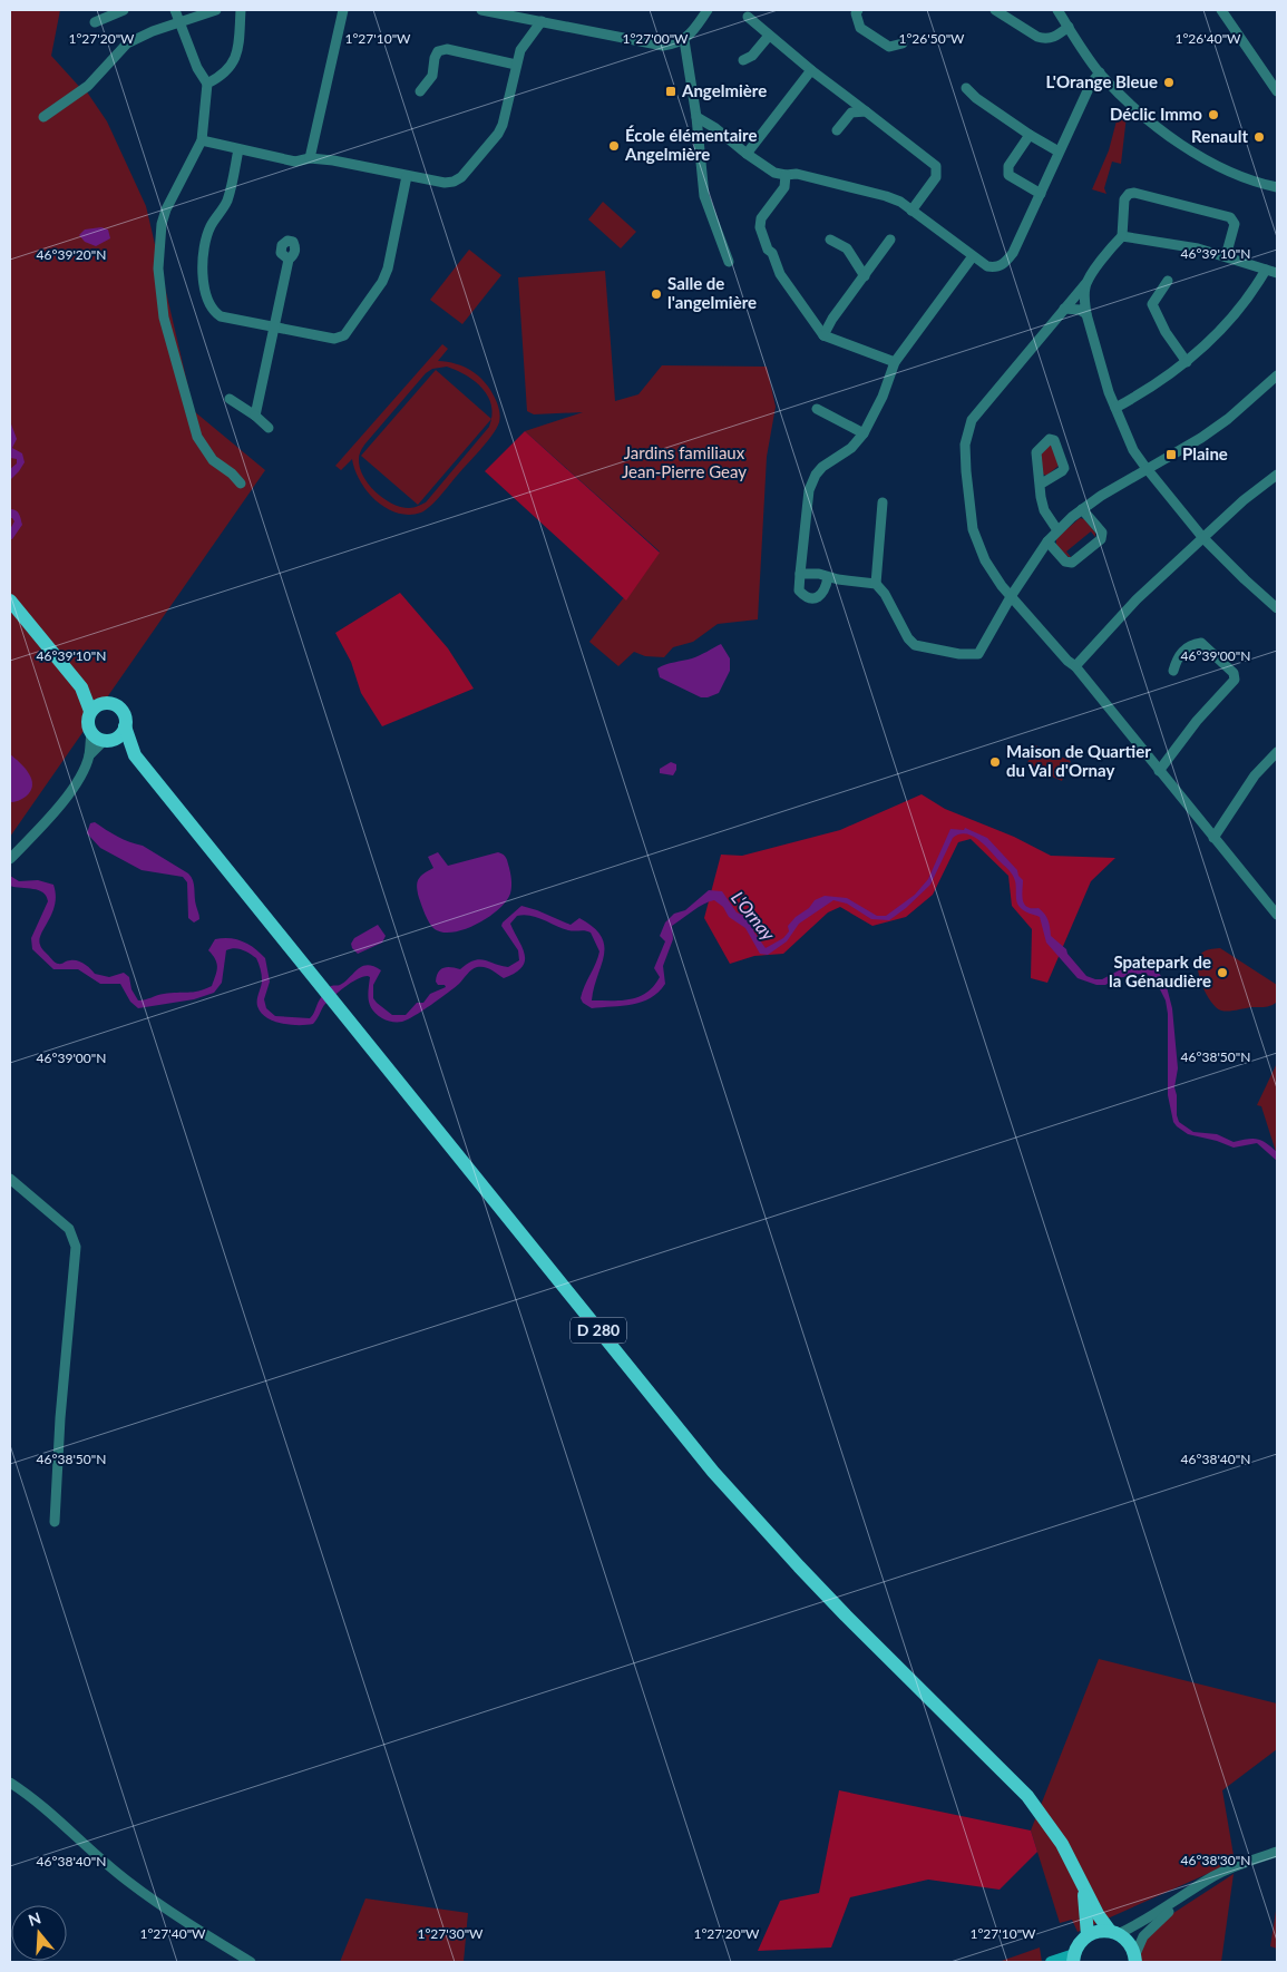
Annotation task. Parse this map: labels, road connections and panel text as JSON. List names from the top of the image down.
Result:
{
  "streets": {
    "main road": ["D 280"]
  },
  "water": ["L'Ornay"],
  "parks": ["Jardins familiaux Jean-Pierre Geay"],
  "places": {
    "other": [
      "L'Orange Bleue",
      "Déclic Immo",
      "Renault",
      "École élémentaire Angelmière",
      "Salle de l'angelmière",
      "Maison de Quartier du Val d'Ornay",
      "Spatepark de la Génaudière"
    ],
    "transit": ["Angelmière", "Plaine"]
  },
  "north": "top",
  "coordinates": [
    "1°27'20\"W",
    "1°27'10\"W",
    "1°27'00\"W",
    "1°26'50\"W",
    "1°26'40\"W",
    "46°39'10\"N",
    "46°39'20\"N",
    "46°39'00\"N",
    "46°38'50\"N",
    "46°38'40\"N",
    "46°38'30\"N",
    "1°27'40\"W",
    "1°27'30\"W"
  ]
}
